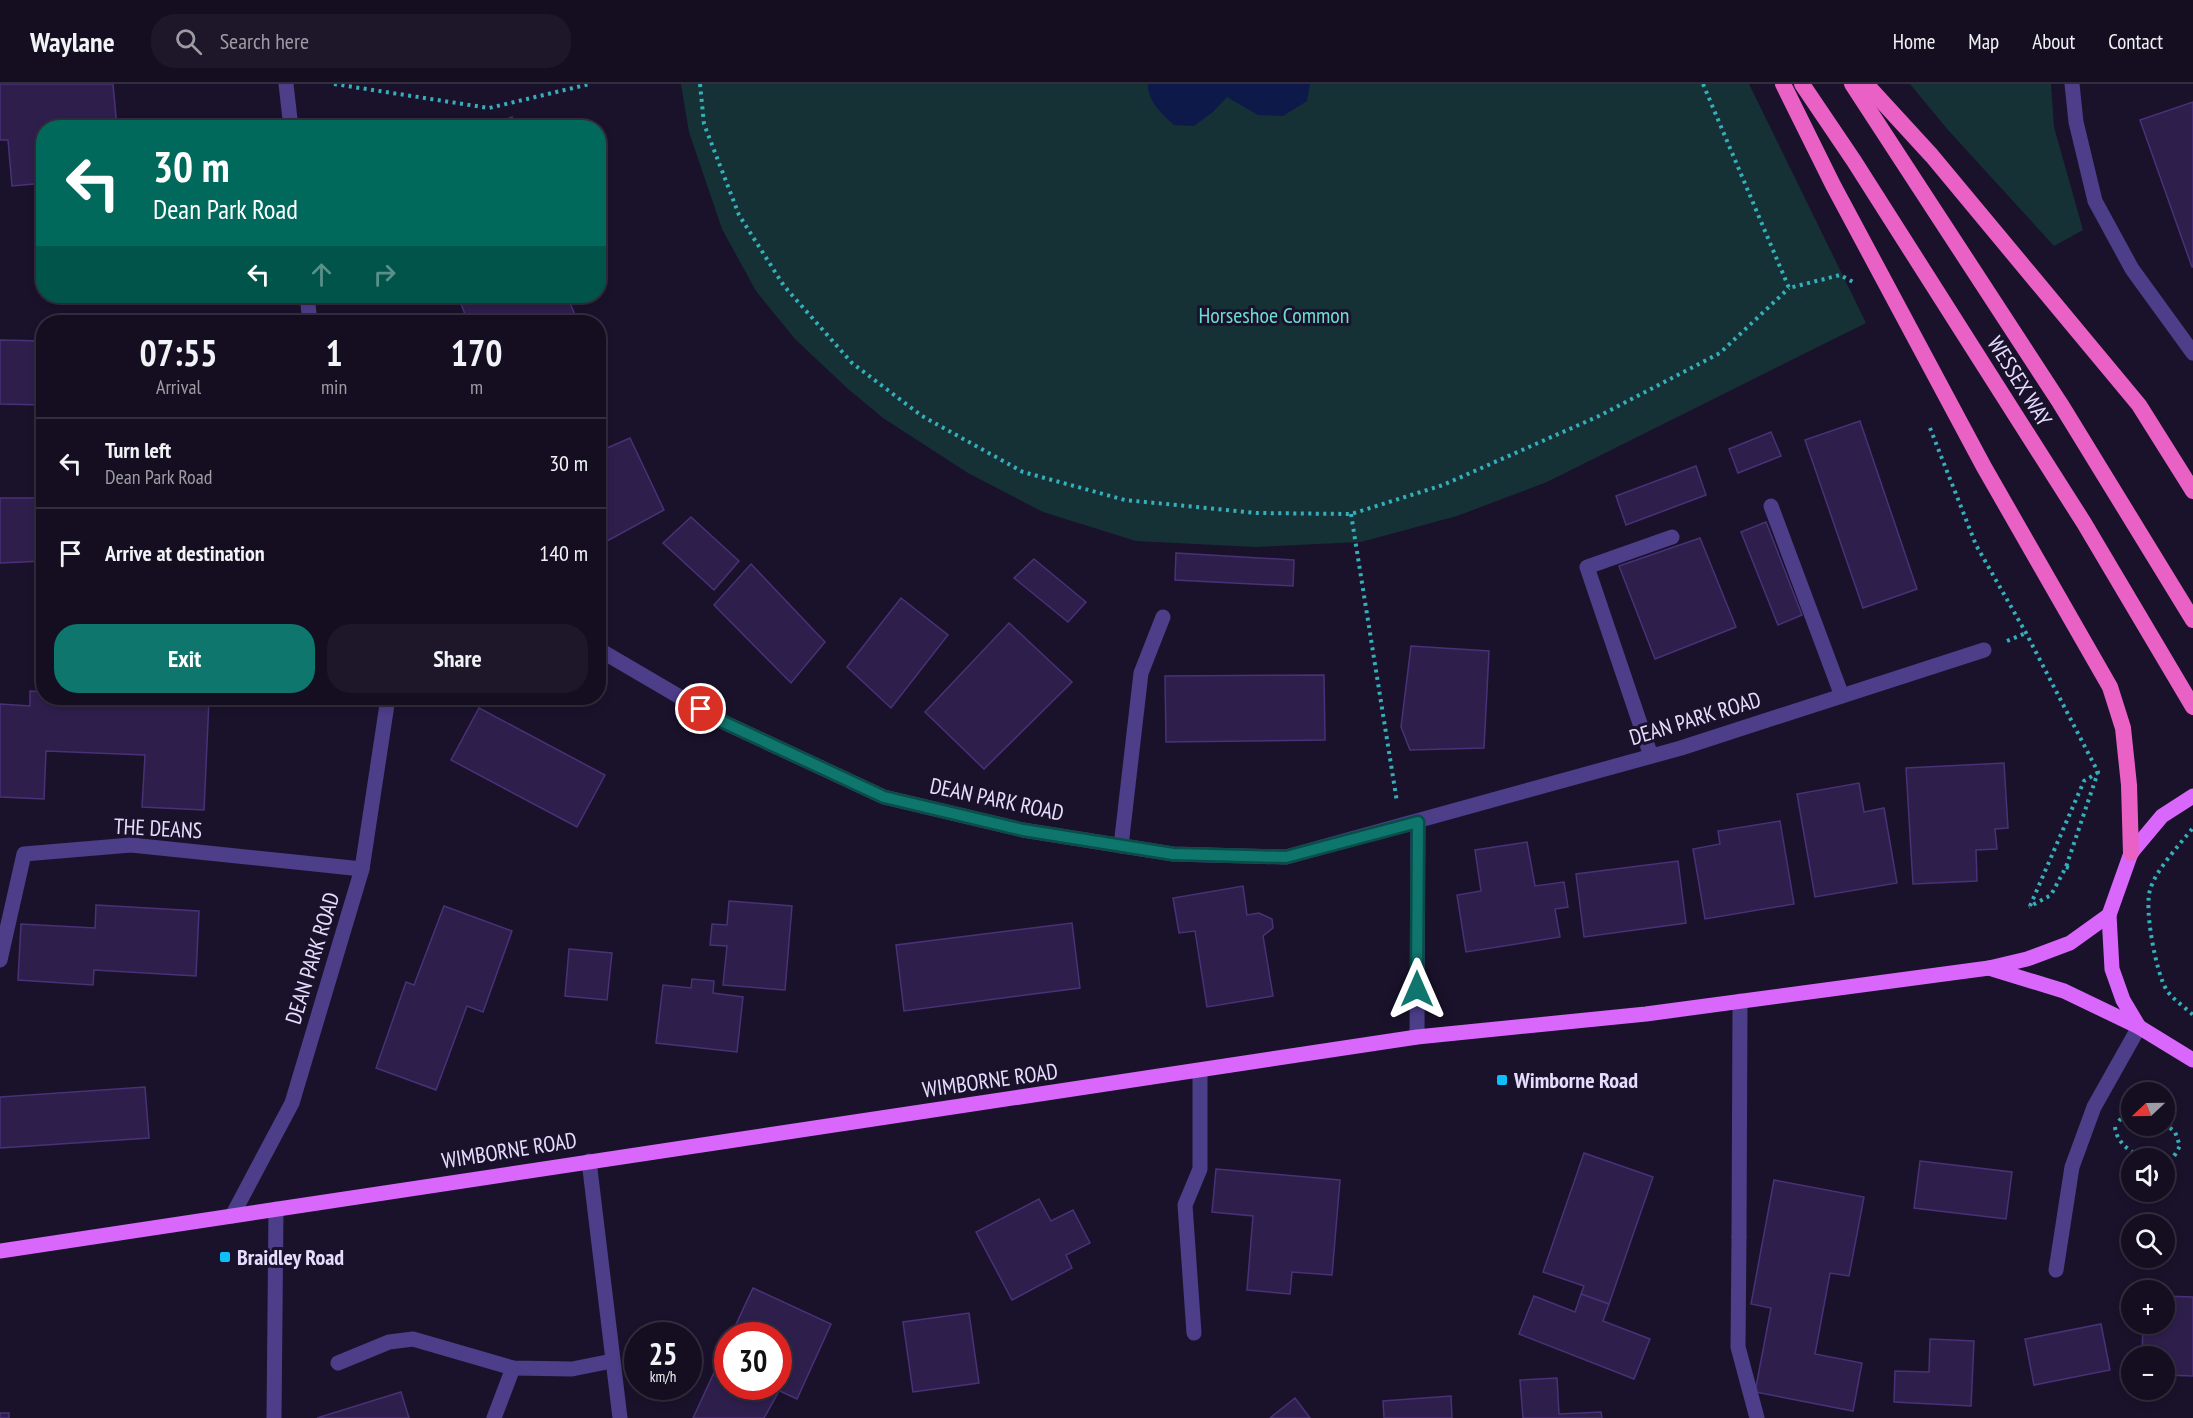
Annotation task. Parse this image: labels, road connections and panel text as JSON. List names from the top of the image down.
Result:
{
  "streets": {
    "highway": ["WESSEX WAY"],
    "main road": ["WIMBORNE ROAD"],
    "street": ["DEAN PARK ROAD", "THE DEANS"]
  },
  "crossings": [
    ["DEAN PARK ROAD", "THE DEANS"],
    ["DEAN PARK ROAD", "WIMBORNE ROAD"]
  ],
  "parks": ["Horseshoe Common"],
  "places": {
    "transit": ["Wimborne Road", "Braidley Road"]
  },
  "north": "left",
  "page": {
    "header": "Waylane",
    "search": "Search here",
    "nav": [
      "Home",
      "Map",
      "About",
      "Contact"
    ],
    "turn": ["30 m", "Dean Park Road"],
    "eta": [
      "07:55",
      "Arrival",
      "1",
      "min",
      "170",
      "m"
    ],
    "list": [
      {
        "name": "Turn left",
        "note": "Dean Park Road",
        "value": "30 m"
      },
      {
        "name": "Arrive at destination",
        "value": "140 m"
      }
    ],
    "buttons": ["Exit", "Share"],
    "map_buttons": ["+", "−"],
    "speed": "25 km/h",
    "limit": "30"
  }
}
